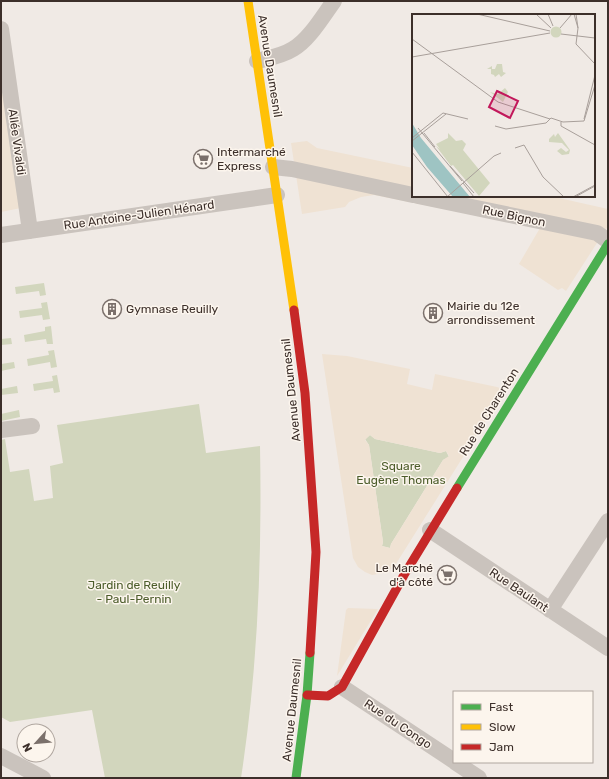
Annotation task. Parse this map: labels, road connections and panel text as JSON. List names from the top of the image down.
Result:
{
  "streets": {
    "main road": ["Avenue Daumesnil", "Rue de Charenton"],
    "street": [
      "Allée Vivaldi",
      "Rue Antoine-Julien Hénard",
      "Rue Bignon",
      "Rue Baulant",
      "Rue du Congo"
    ]
  },
  "crossings": [
    ["Avenue Daumesnil", "Rue Antoine-Julien Hénard"],
    ["Allée Vivaldi", "Rue Antoine-Julien Hénard"],
    ["Rue de Charenton", "Rue Baulant"],
    ["Rue de Charenton", "Rue du Congo"]
  ],
  "parks": ["Square Eugène Thomas", "Jardin de Reuilly - Paul-Pernin"],
  "places": {
    "supermarket": ["Intermarché Express", "Le Marché d'à côté"],
    "building": ["Gymnase Reuilly", "Mairie du 12e arrondissement"]
  },
  "legend": ["Fast", "Slow", "Jam"],
  "north": "bottom left"
}
